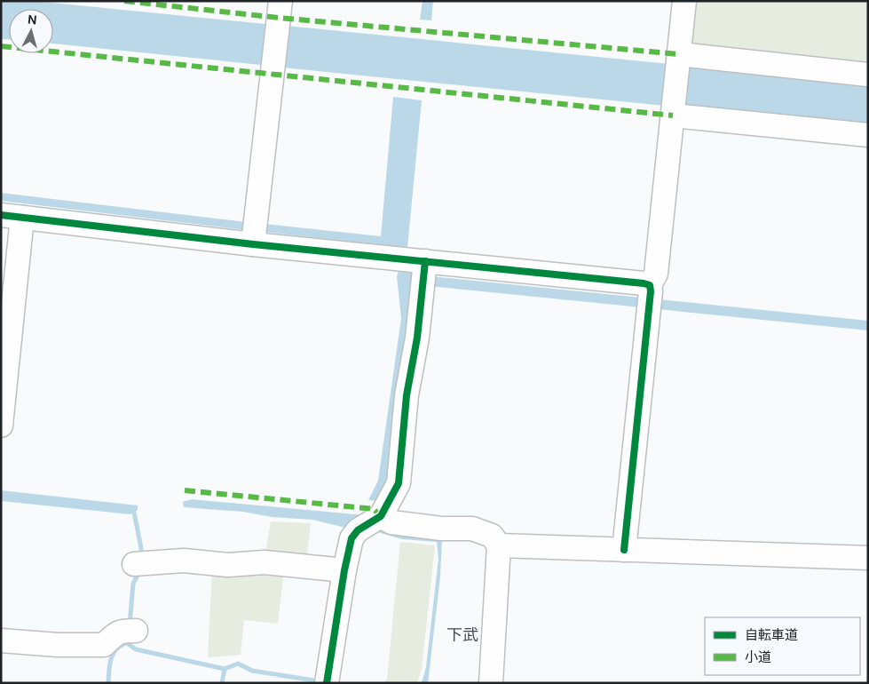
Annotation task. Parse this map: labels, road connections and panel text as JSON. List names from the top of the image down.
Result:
{
  "districts": ["下武"],
  "legend": ["自転車道", "小道"],
  "north": "top"
}
